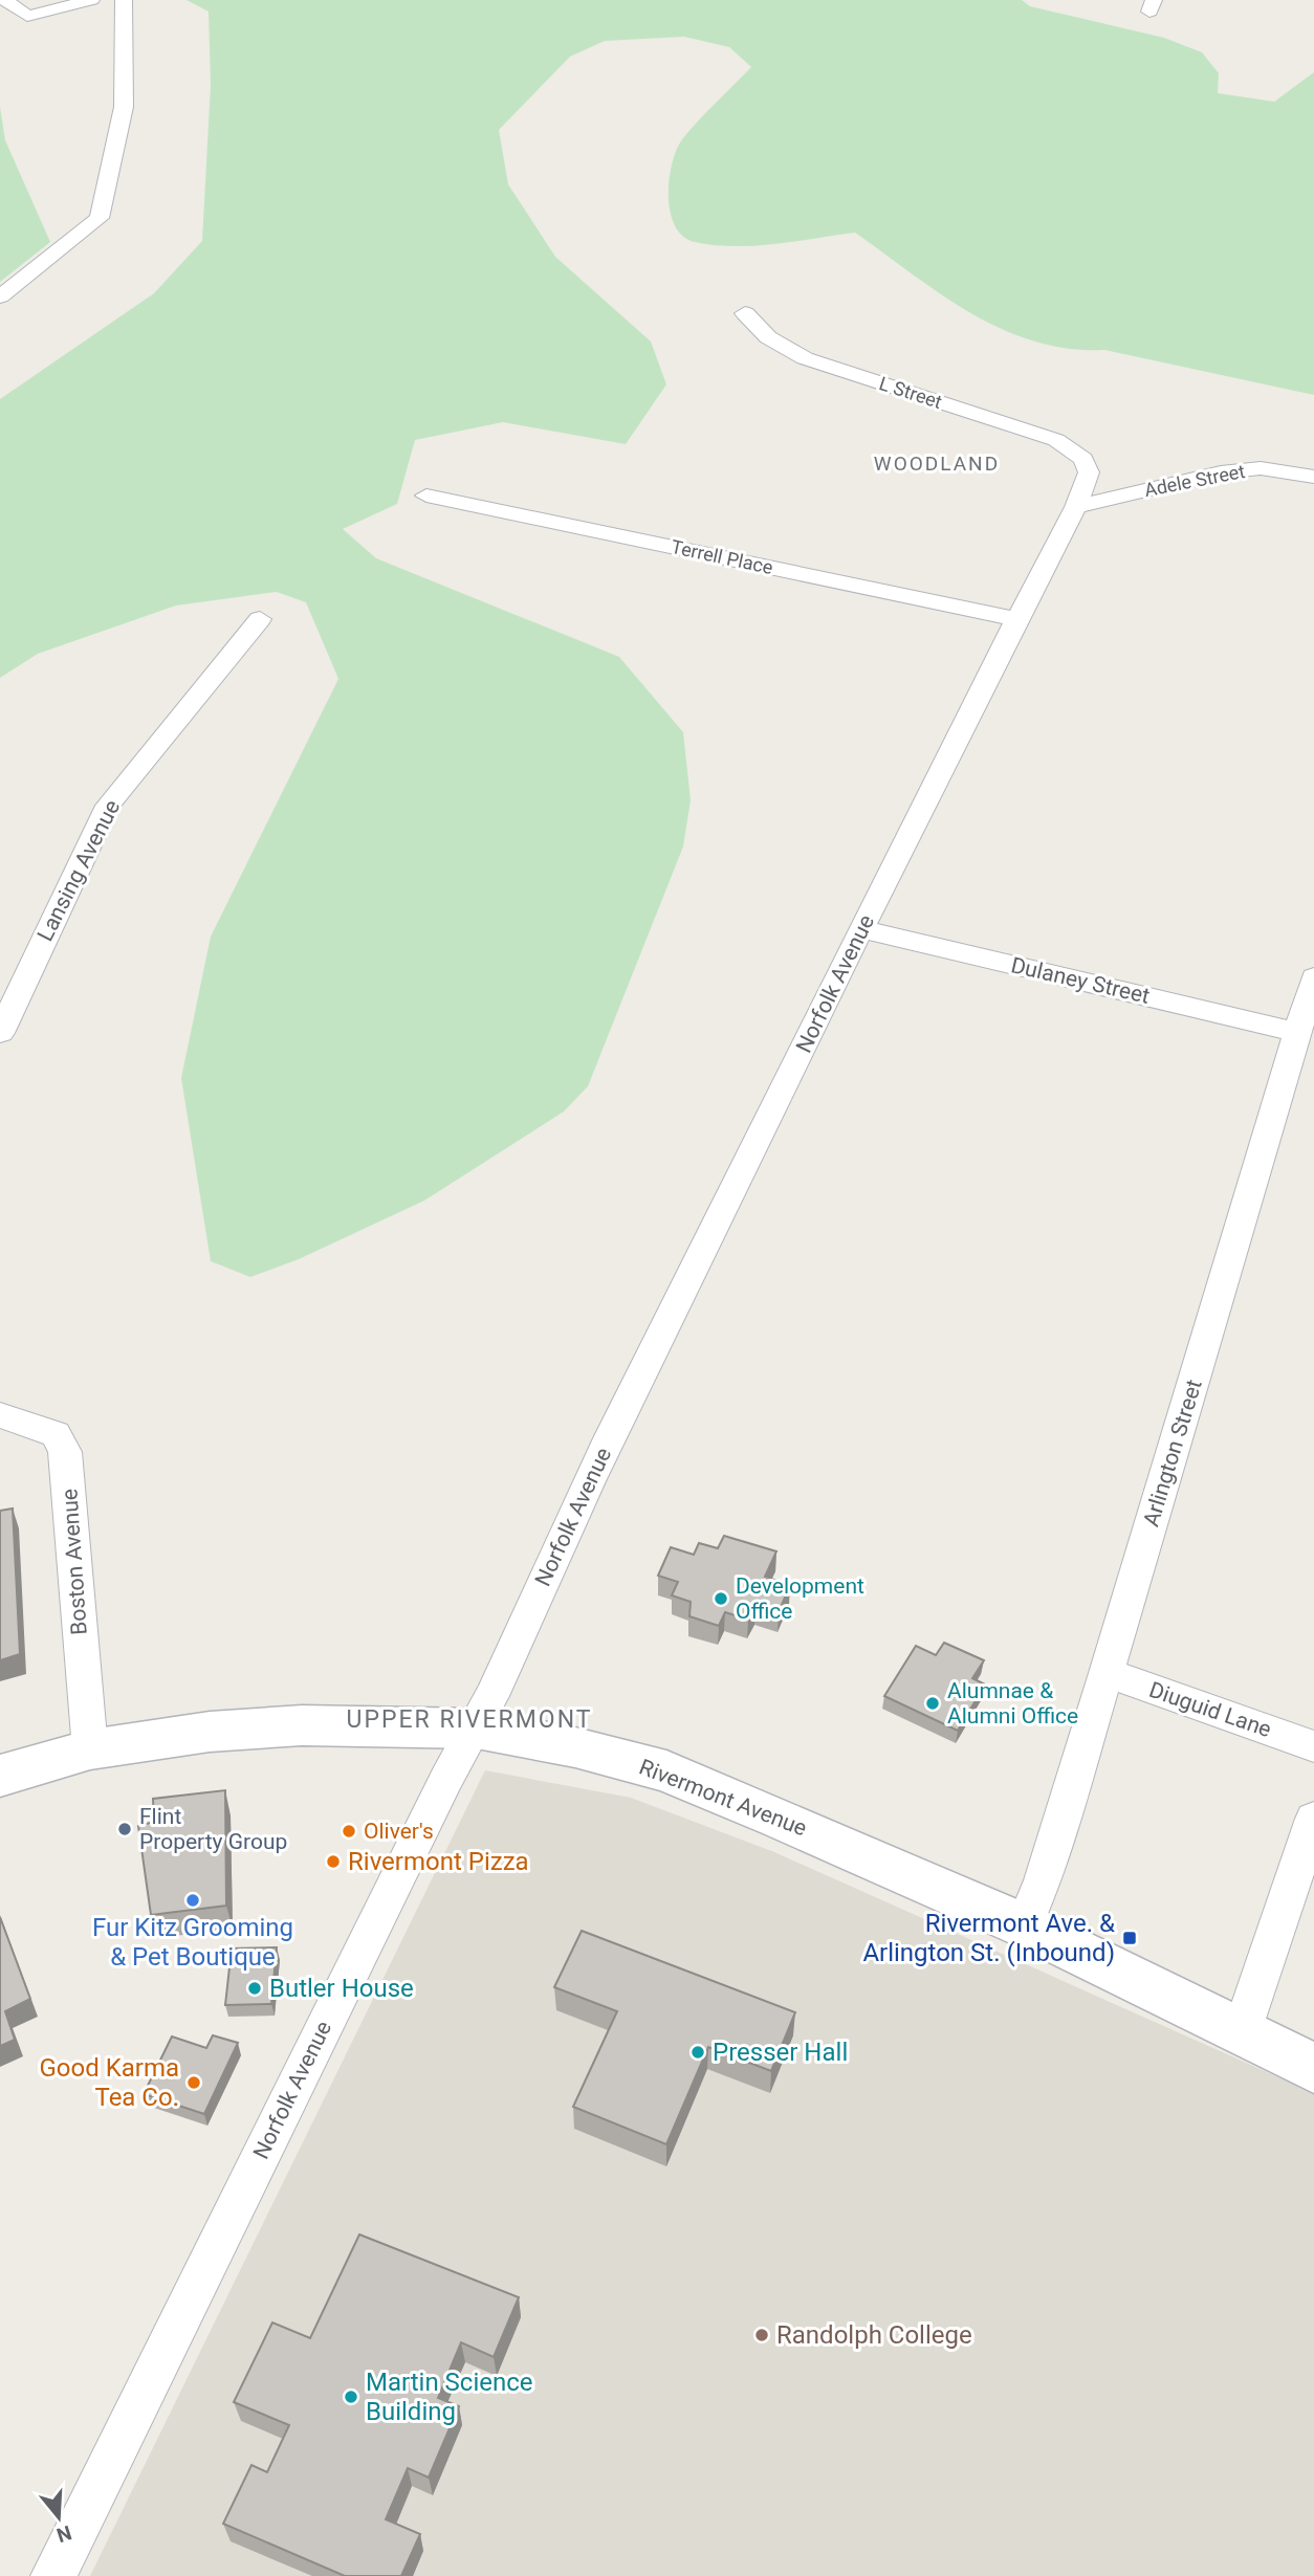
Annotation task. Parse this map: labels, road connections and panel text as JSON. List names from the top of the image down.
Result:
{
  "streets": {
    "main road": ["Rivermont Avenue"],
    "street": [
      "L Street",
      "Adele Street",
      "Terrell Place",
      "Lansing Avenue",
      "Dulaney Street",
      "Norfolk Avenue",
      "Arlington Street",
      "Boston Avenue",
      "Diuguid Lane"
    ]
  },
  "crossings": [
    ["L Street", "Norfolk Avenue"],
    ["Adele Street", "Norfolk Avenue"],
    ["Terrell Place", "Norfolk Avenue"],
    ["Dulaney Street", "Norfolk Avenue"],
    ["Dulaney Street", "Arlington Street"],
    ["Norfolk Avenue", "Rivermont Avenue"],
    ["Arlington Street", "Diuguid Lane"],
    ["Arlington Street", "Rivermont Avenue"],
    ["Boston Avenue", "Rivermont Avenue"]
  ],
  "districts": ["WOODLAND", "UPPER RIVERMONT"],
  "places": {
    "other": [
      "Development Office",
      "Alumnae & Alumni Office",
      "Flint Property Group",
      "Oliver's",
      "Rivermont Pizza",
      "Fur Kitz Grooming & Pet Boutique",
      "Butler House",
      "Presser Hall",
      "Good Karma Tea Co.",
      "Randolph College",
      "Martin Science Building"
    ],
    "transit": ["Rivermont Ave. & Arlington St. (Inbound)"]
  },
  "north": "bottom"
}
